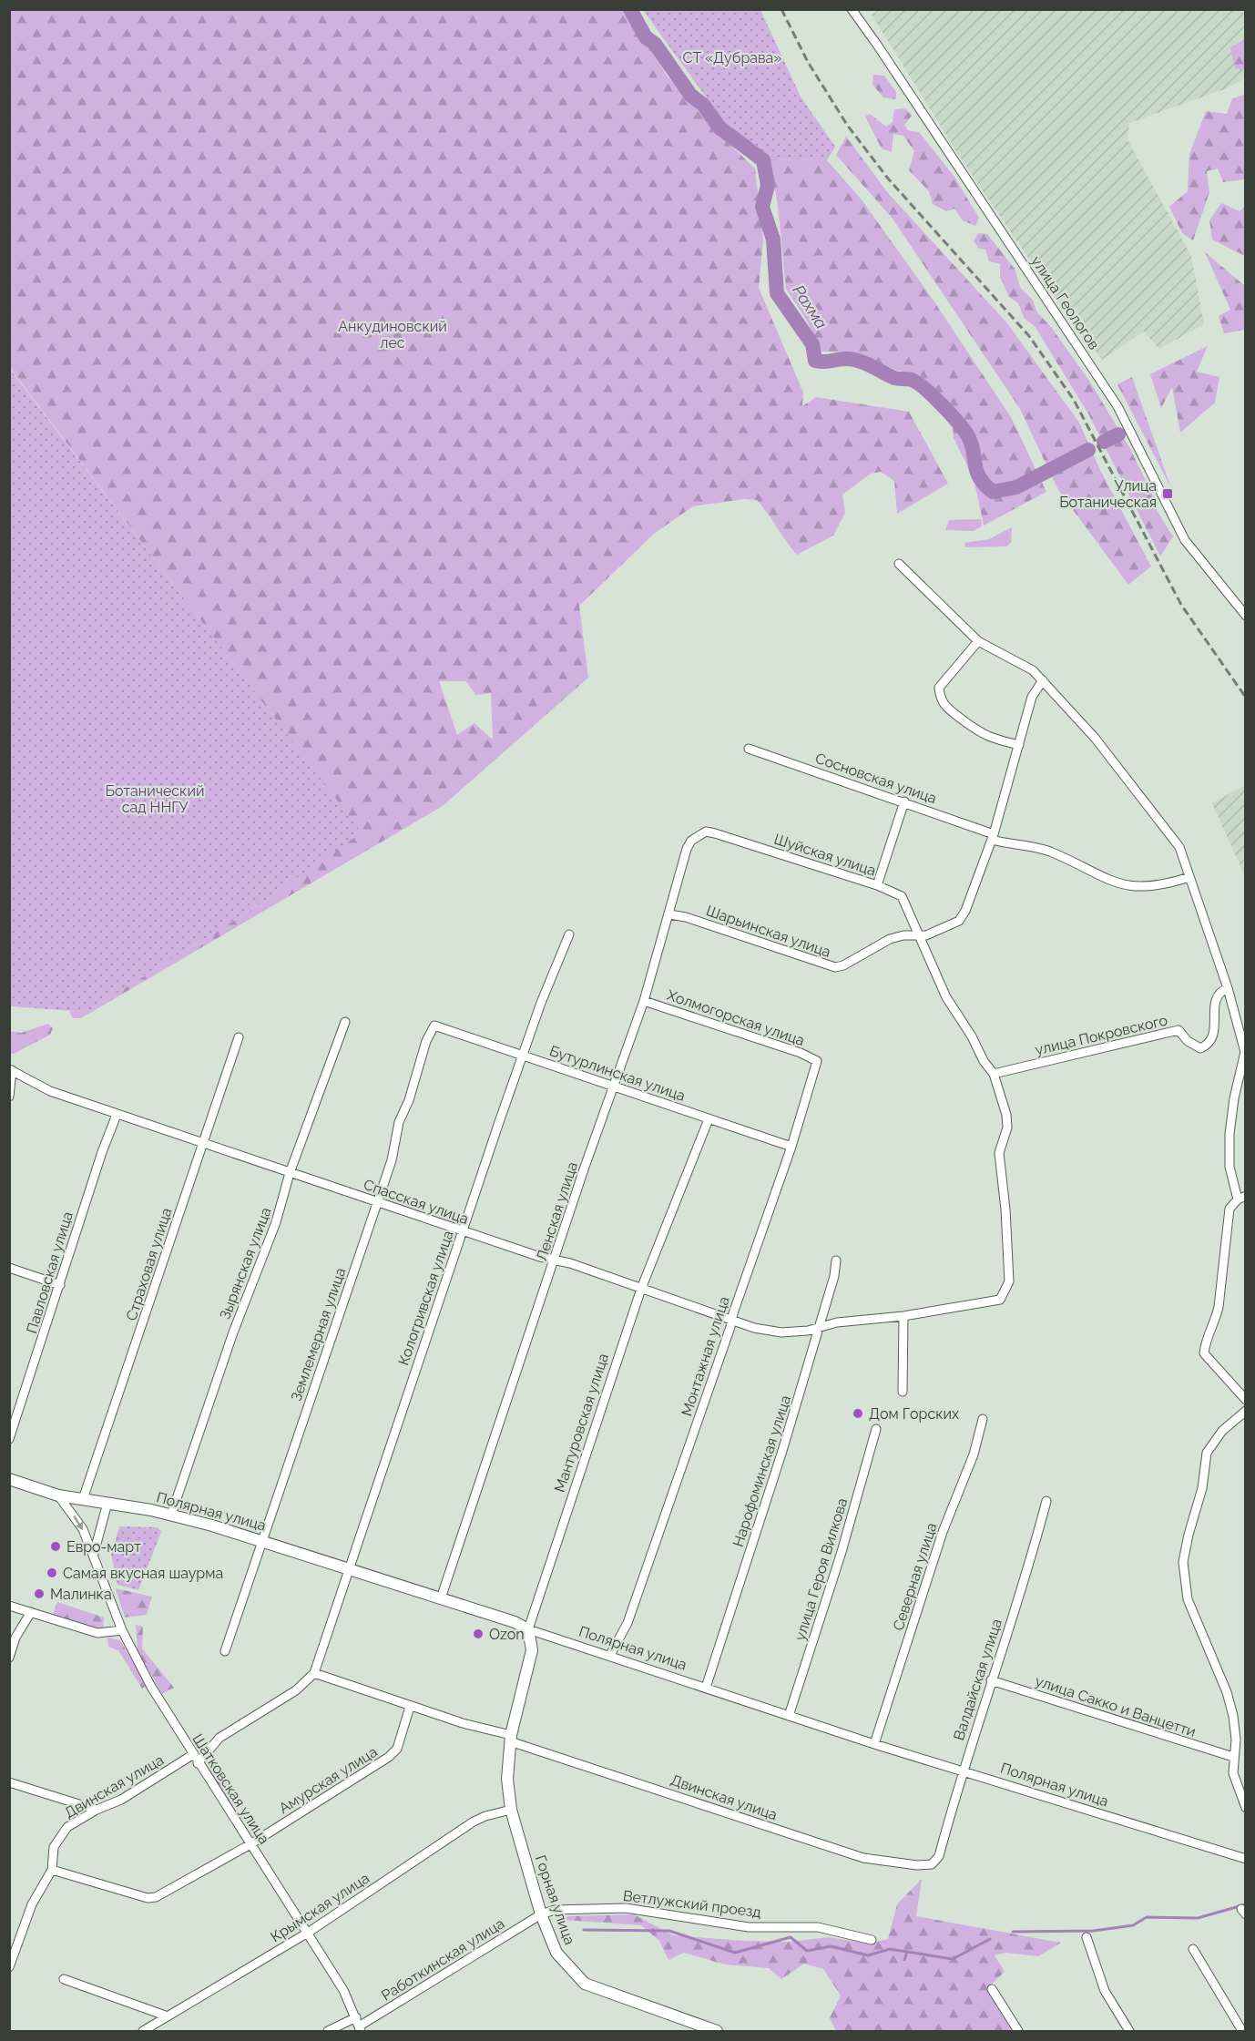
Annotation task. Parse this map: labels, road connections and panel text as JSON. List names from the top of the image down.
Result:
{
  "streets": {
    "main road": ["Мантуровская улица", "Полярная улица", "Горная улица"],
    "street": [
      "улица Геологов",
      "Сосновская улица",
      "Шуйская улица",
      "Шарьинская улица",
      "Холмогорская улица",
      "улица Покровского",
      "Бутурлинская улица",
      "Спасская улица",
      "Ленская улица",
      "Зырянская улица",
      "Страховая улица",
      "Павловская улица",
      "Кологривская улица",
      "Землемерная улица",
      "Монтажная улица",
      "Нарофоминская улица",
      "улица Героя Вилкова",
      "Северная улица",
      "Валдайская улица",
      "улица Сакко и Ванцетти",
      "Амурская улица",
      "Двинская улица",
      "Шатковская улица",
      "Ветлужский проезд",
      "Крымская улица",
      "Работкинская улица"
    ]
  },
  "crossings": [
    ["Сосновская улица", "Шарьинская улица"],
    ["Шуйская улица", "Шарьинская улица"],
    ["Шуйская улица", "Ленская улица"],
    ["Шарьинская улица", "Ленская улица"],
    ["Холмогорская улица", "Ленская улица"],
    ["Холмогорская улица", "Монтажная улица"],
    ["улица Покровского", "Спасская улица"],
    ["Бутурлинская улица", "Ленская улица"],
    ["Бутурлинская улица", "Кологривская улица"],
    ["Бутурлинская улица", "Землемерная улица"],
    ["Бутурлинская улица", "Монтажная улица"],
    ["Бутурлинская улица", "Мантуровская улица"],
    ["Спасская улица", "Ленская улица"],
    ["Спасская улица", "Зырянская улица"],
    ["Спасская улица", "Страховая улица"],
    ["Спасская улица", "Павловская улица"],
    ["Спасская улица", "Кологривская улица"],
    ["Спасская улица", "Землемерная улица"],
    ["Спасская улица", "Монтажная улица"],
    ["Спасская улица", "Мантуровская улица"],
    ["Спасская улица", "Нарофоминская улица"],
    ["Ленская улица", "Полярная улица"],
    ["Зырянская улица", "Полярная улица"],
    ["Страховая улица", "Полярная улица"],
    ["Кологривская улица", "Полярная улица"],
    ["Кологривская улица", "Двинская улица"],
    ["Землемерная улица", "Полярная улица"],
    ["Монтажная улица", "Полярная улица"],
    ["Мантуровская улица", "Полярная улица"],
    ["Мантуровская улица", "Двинская улица"],
    ["Мантуровская улица", "Горная улица"],
    ["Нарофоминская улица", "Полярная улица"],
    ["Полярная улица", "улица Героя Вилкова"],
    ["Полярная улица", "Северная улица"],
    ["Полярная улица", "Валдайская улица"],
    ["Полярная улица", "Шатковская улица"],
    ["Валдайская улица", "улица Сакко и Ванцетти"],
    ["Валдайская улица", "Двинская улица"],
    ["Амурская улица", "Двинская улица"],
    ["Амурская улица", "Шатковская улица"],
    ["Двинская улица", "Шатковская улица"],
    ["Двинская улица", "Горная улица"],
    ["Шатковская улица", "Крымская улица"],
    ["Шатковская улица", "Работкинская улица"],
    ["Горная улица", "Ветлужский проезд"],
    ["Горная улица", "Крымская улица"],
    ["Горная улица", "Работкинская улица"],
    ["Ветлужский проезд", "Работкинская улица"]
  ],
  "water": ["Рахма"],
  "parks": ["СТ «Дубрава»", "Анкудиновский лес", "Ботанический сад ННГУ"],
  "places": {
    "transit": ["Улица Ботаническая"],
    "other": [
      "Дом Горских",
      "Евро-март",
      "Самая вкусная шаурма",
      "Малинка",
      "Ozon"
    ]
  }
}
